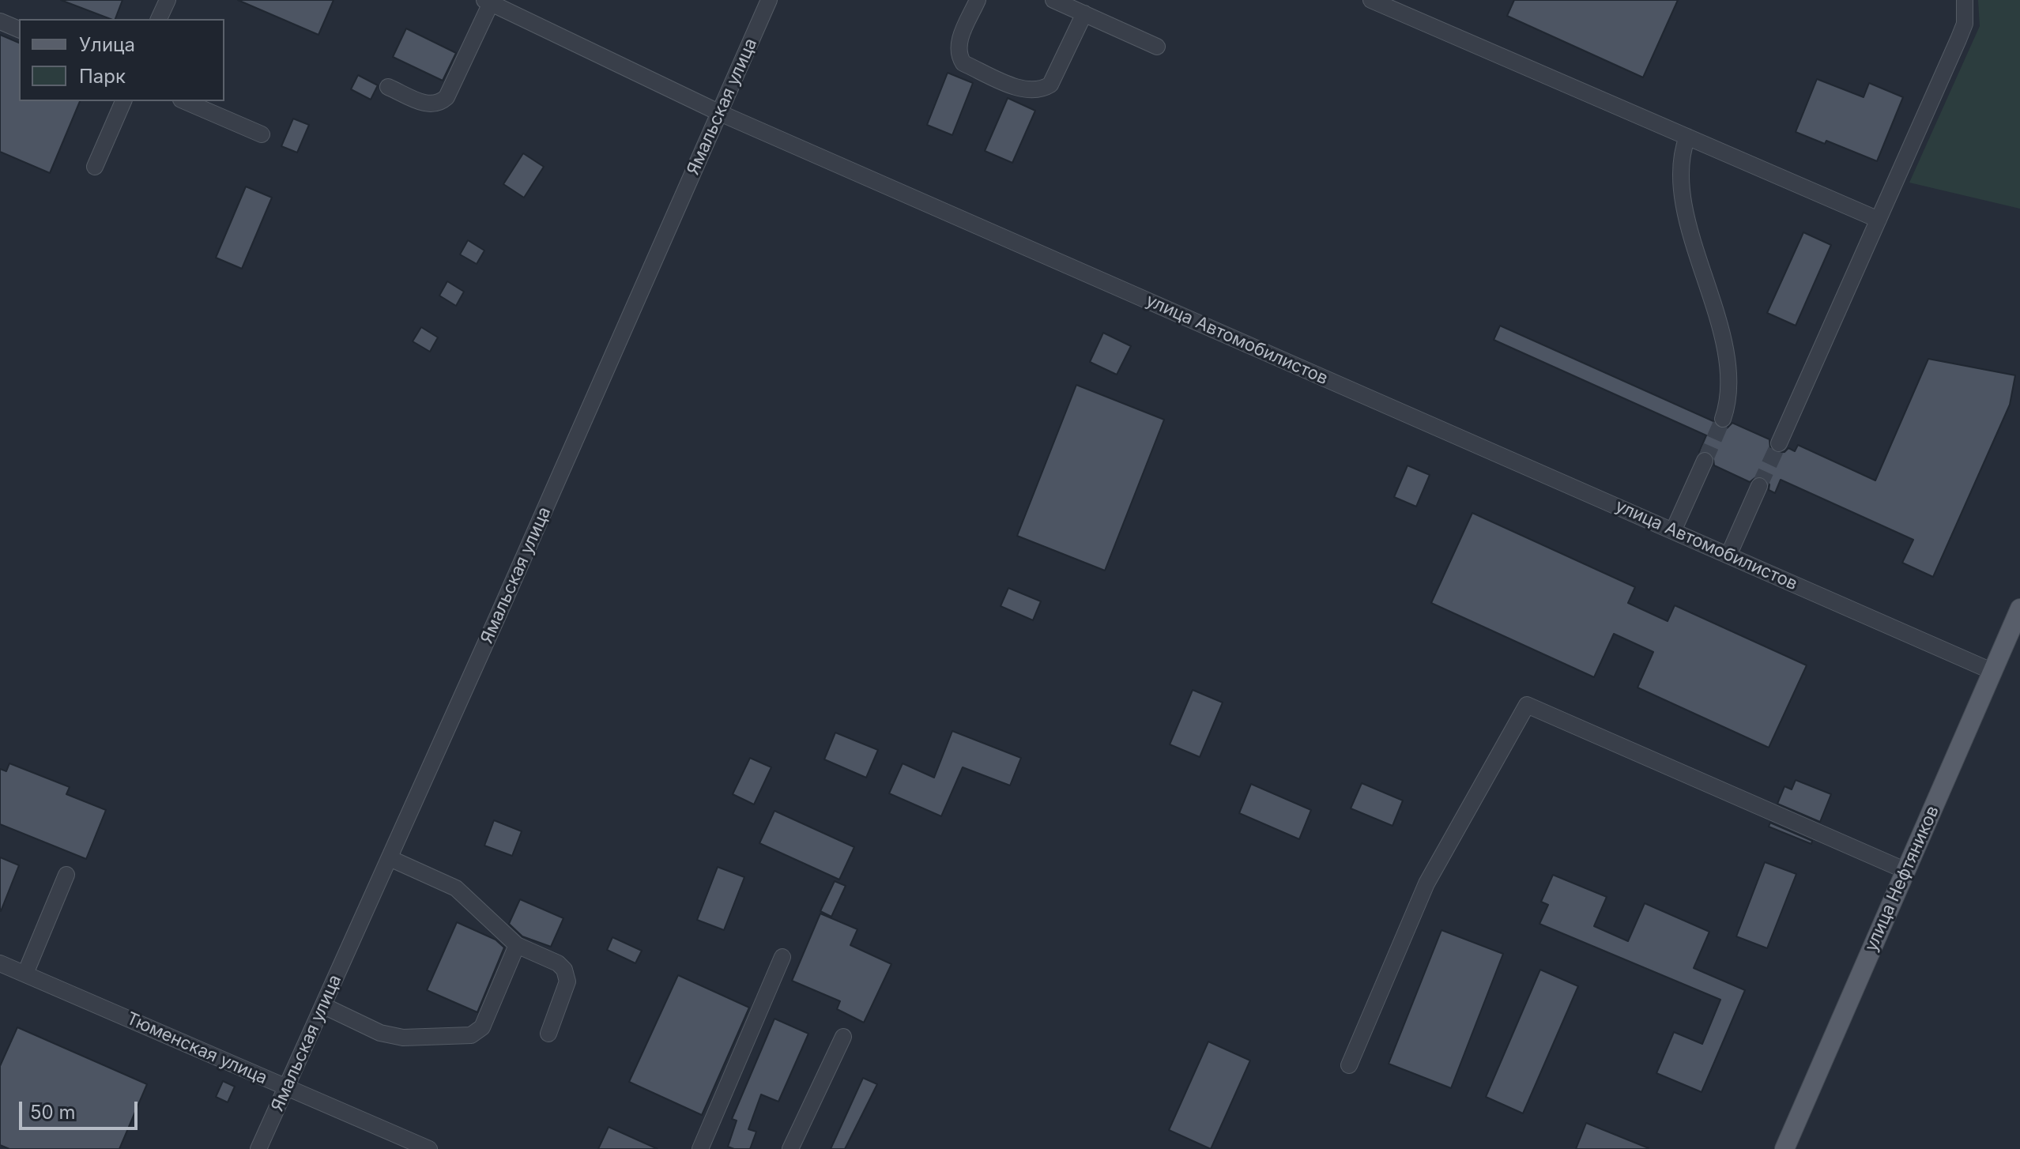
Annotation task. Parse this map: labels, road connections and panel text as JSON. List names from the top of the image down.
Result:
{
  "streets": {
    "main road": ["улица Нефтяников"],
    "street": ["Ямальская улица", "улица Автомобилистов", "Тюменская улица"]
  },
  "crossings": [
    ["Ямальская улица", "улица Автомобилистов"],
    ["Ямальская улица", "Тюменская улица"],
    ["улица Автомобилистов", "улица Нефтяников"]
  ],
  "legend": ["Улица", "Парк"],
  "scale_bar": "50 m"
}
